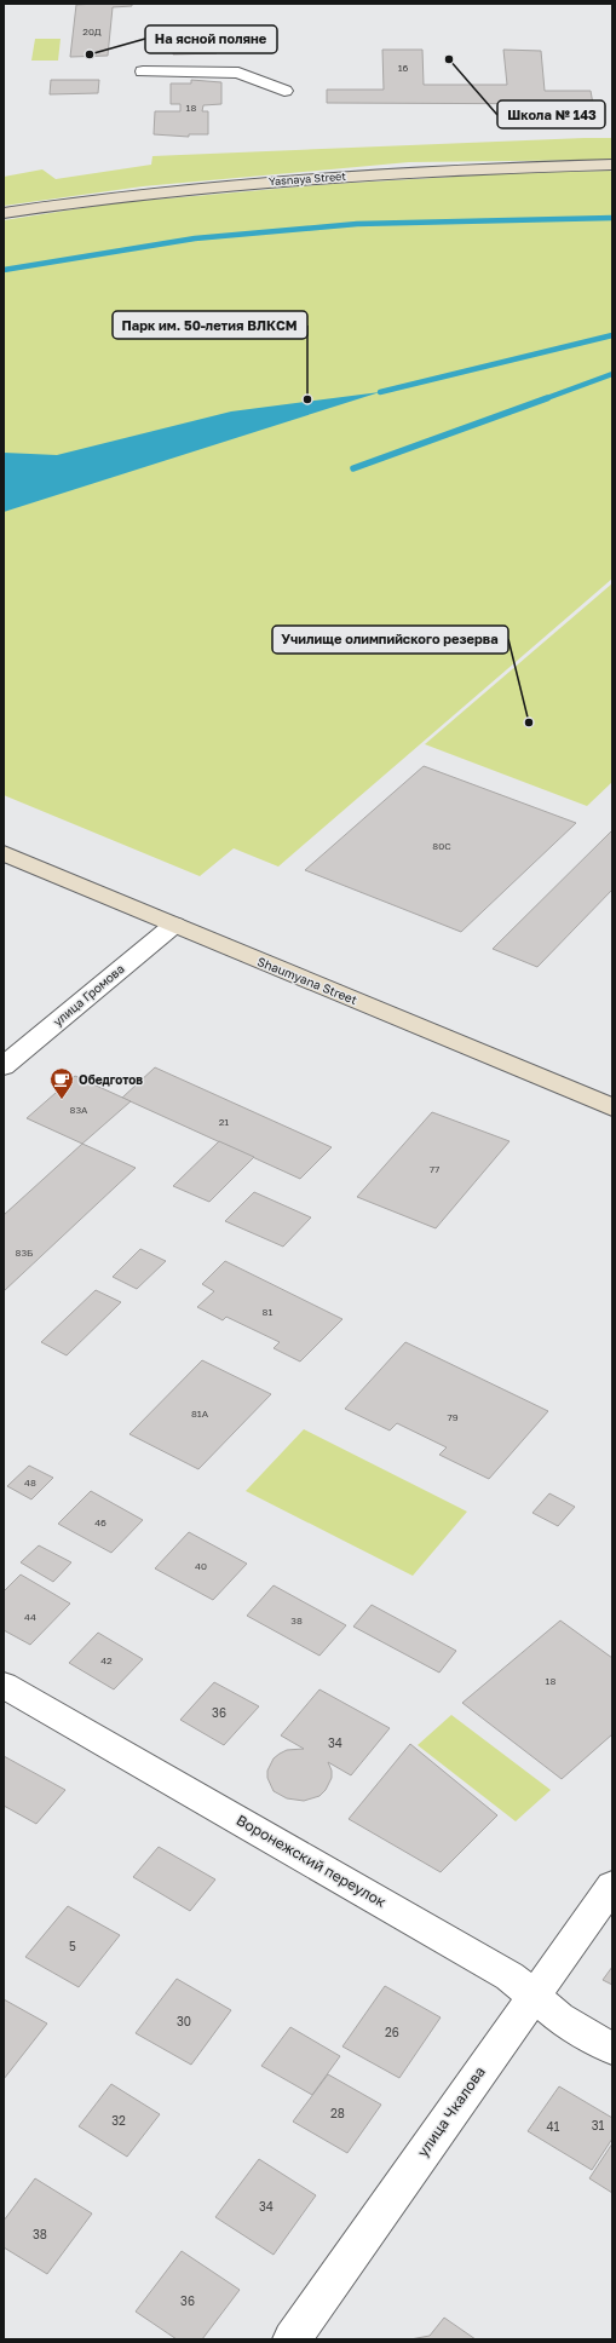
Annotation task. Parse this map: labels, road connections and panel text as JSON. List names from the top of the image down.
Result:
{
  "streets": {
    "street": [
      "Yasnaya Street",
      "Shaumyana Street",
      "улица Громова",
      "Воронежский переулок",
      "улица Чкалова"
    ]
  },
  "crossings": [
    ["Shaumyana Street", "улица Громова"],
    ["Воронежский переулок", "улица Чкалова"]
  ],
  "places": {
    "other": [
      "На ясной поляне",
      "Школа № 143",
      "Парк им. 50-летия ВЛКСМ",
      "Училище олимпийского резерва"
    ],
    "cafe": ["Обедготов"]
  },
  "house_numbers": [
    "20Д",
    "16",
    "18",
    "80С",
    "83А",
    "21",
    "77",
    "83Б",
    "81",
    "81А",
    "79",
    "48",
    "46",
    "40",
    "44",
    "38",
    "42",
    "18",
    "36",
    "34",
    "5",
    "30",
    "26",
    "28",
    "32",
    "31",
    "41",
    "34",
    "38",
    "36"
  ]
}
